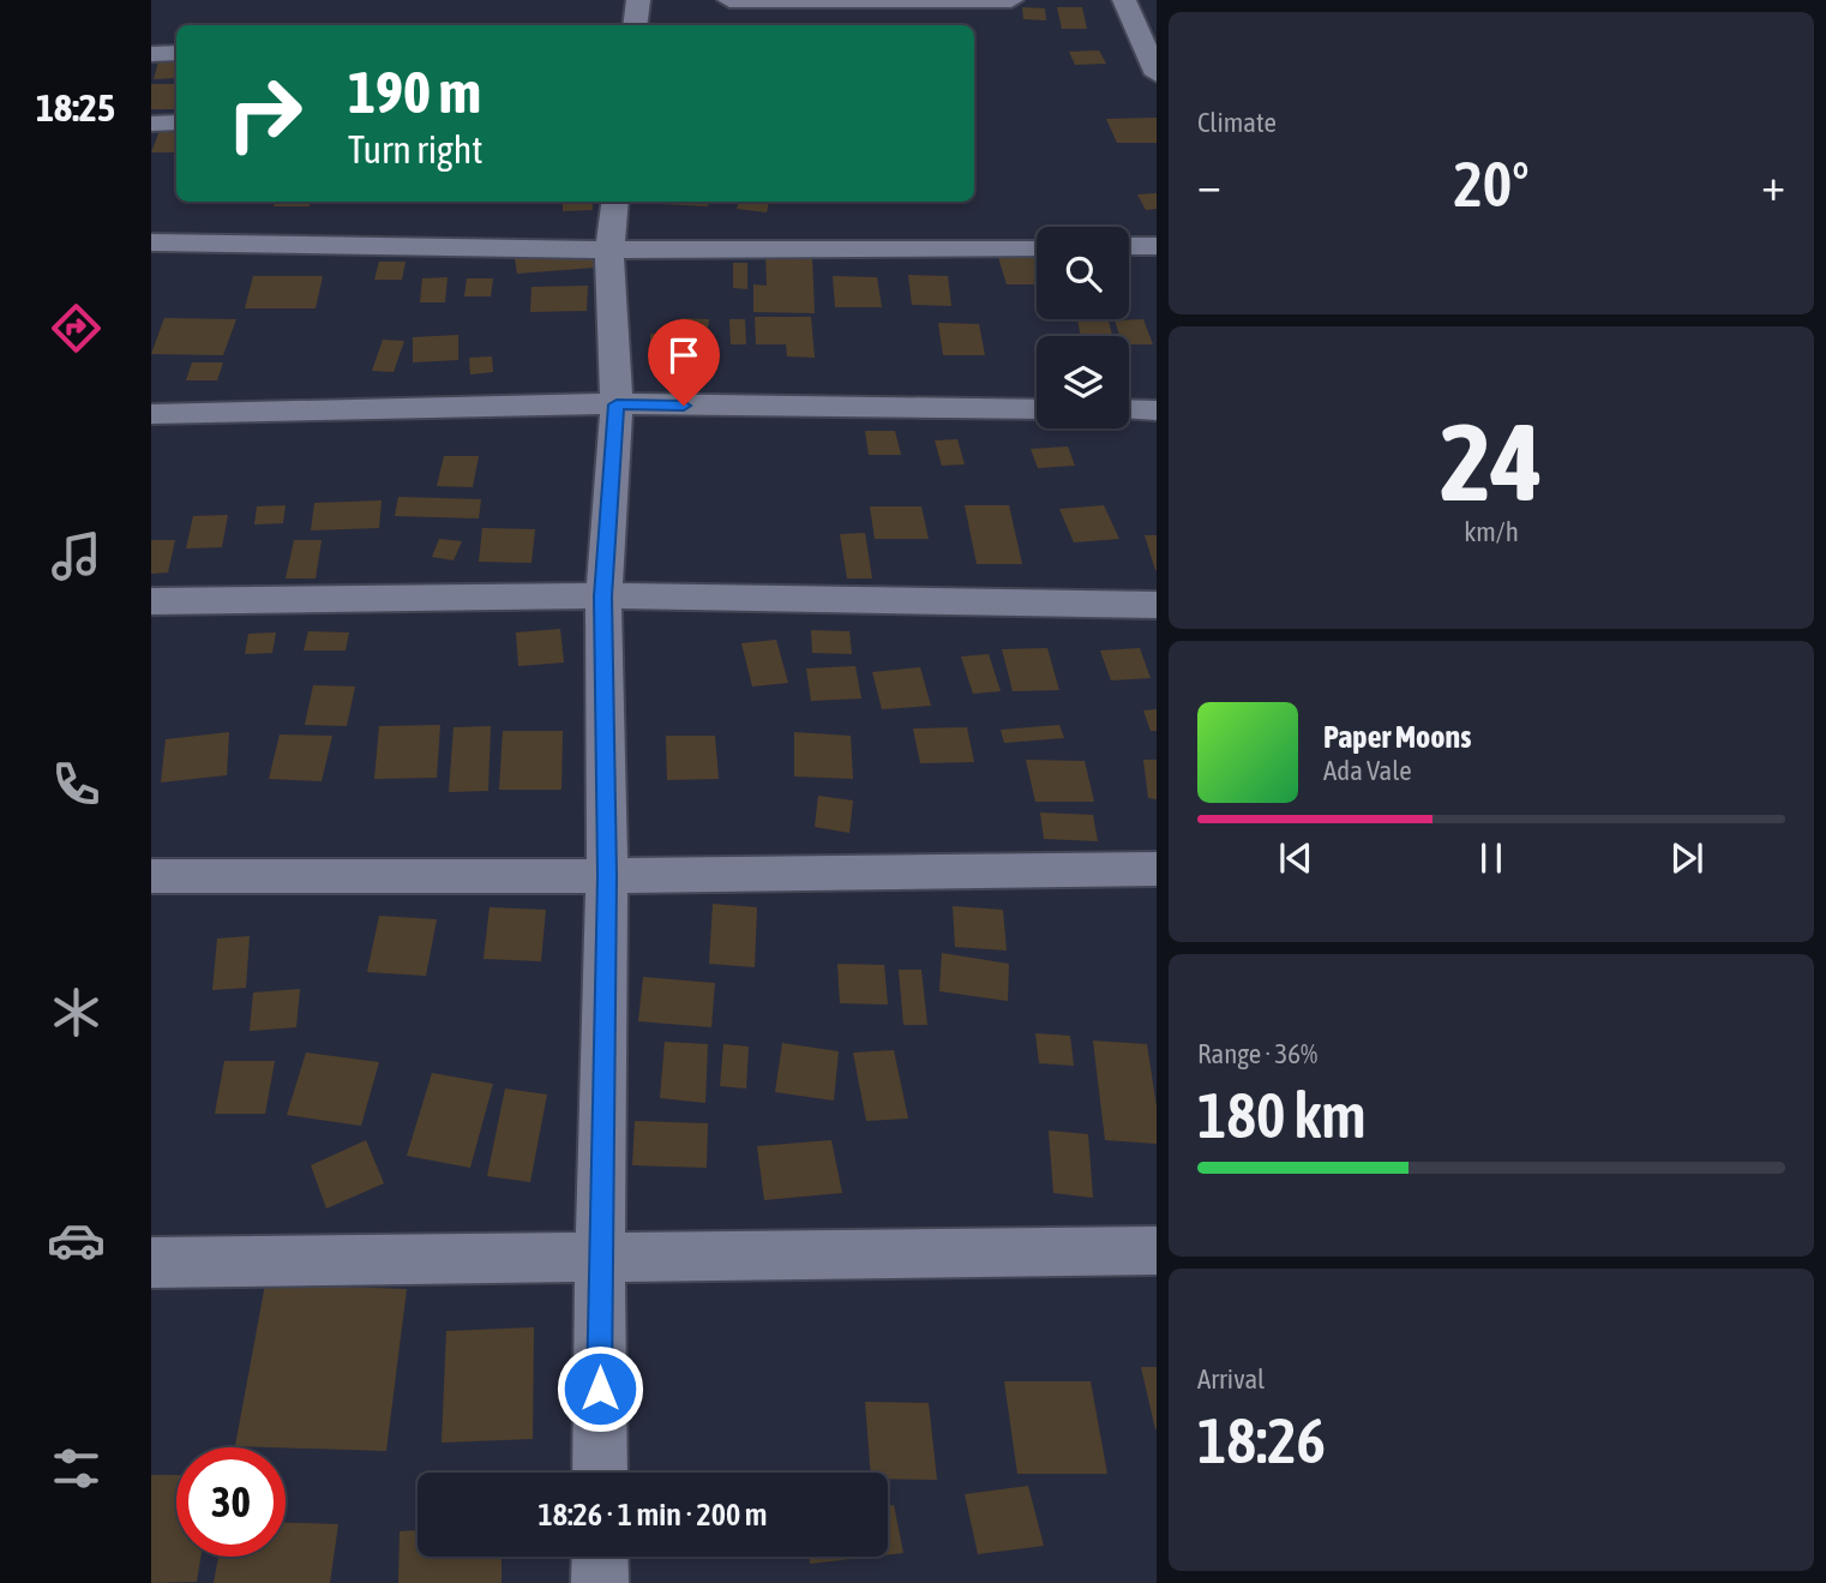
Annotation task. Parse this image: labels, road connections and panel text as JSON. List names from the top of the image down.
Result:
{
  "page": {
    "tabs": "18:25",
    "tile": [
      "Climate",
      ["24", "km/h"],
      ["Range · 36%", "180 km"],
      ["Arrival", "18:26"]
    ],
    "turn": ["190 m", "Turn right"],
    "heat": ["−", "20°", "+"],
    "song": ["Paper Moons", "Ada Vale"],
    "limit": "30",
    "trip": "18:26 · 1 min · 200 m"
  }
}
